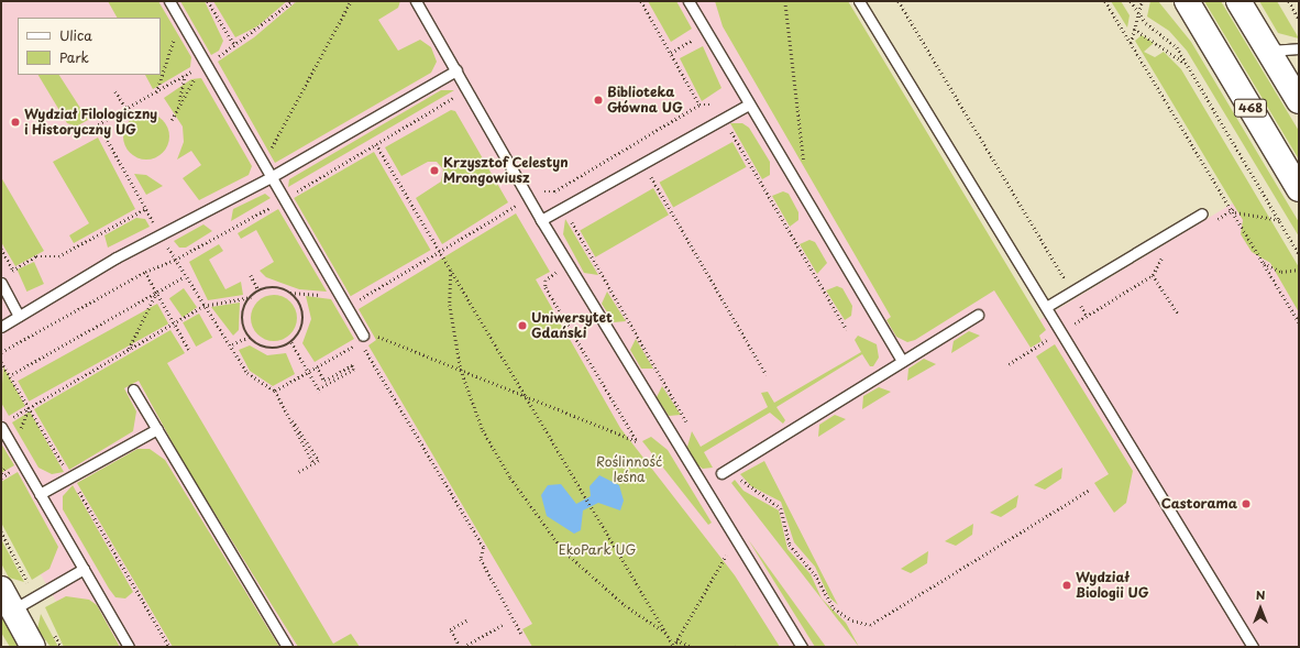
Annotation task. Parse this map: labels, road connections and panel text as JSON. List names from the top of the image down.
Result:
{
  "streets": {
    "main road": ["468"]
  },
  "parks": ["Roślinność leśna", "EkoPark UG"],
  "places": [
    "Biblioteka Główna UG",
    "Wydział Filologiczny i Historyczny UG",
    "Krzysztof Celestyn Mrongowiusz",
    "Uniwersytet Gdański",
    "Castorama",
    "Wydział Biologii UG"
  ],
  "legend": ["Ulica", "Park"],
  "north": "top"
}
